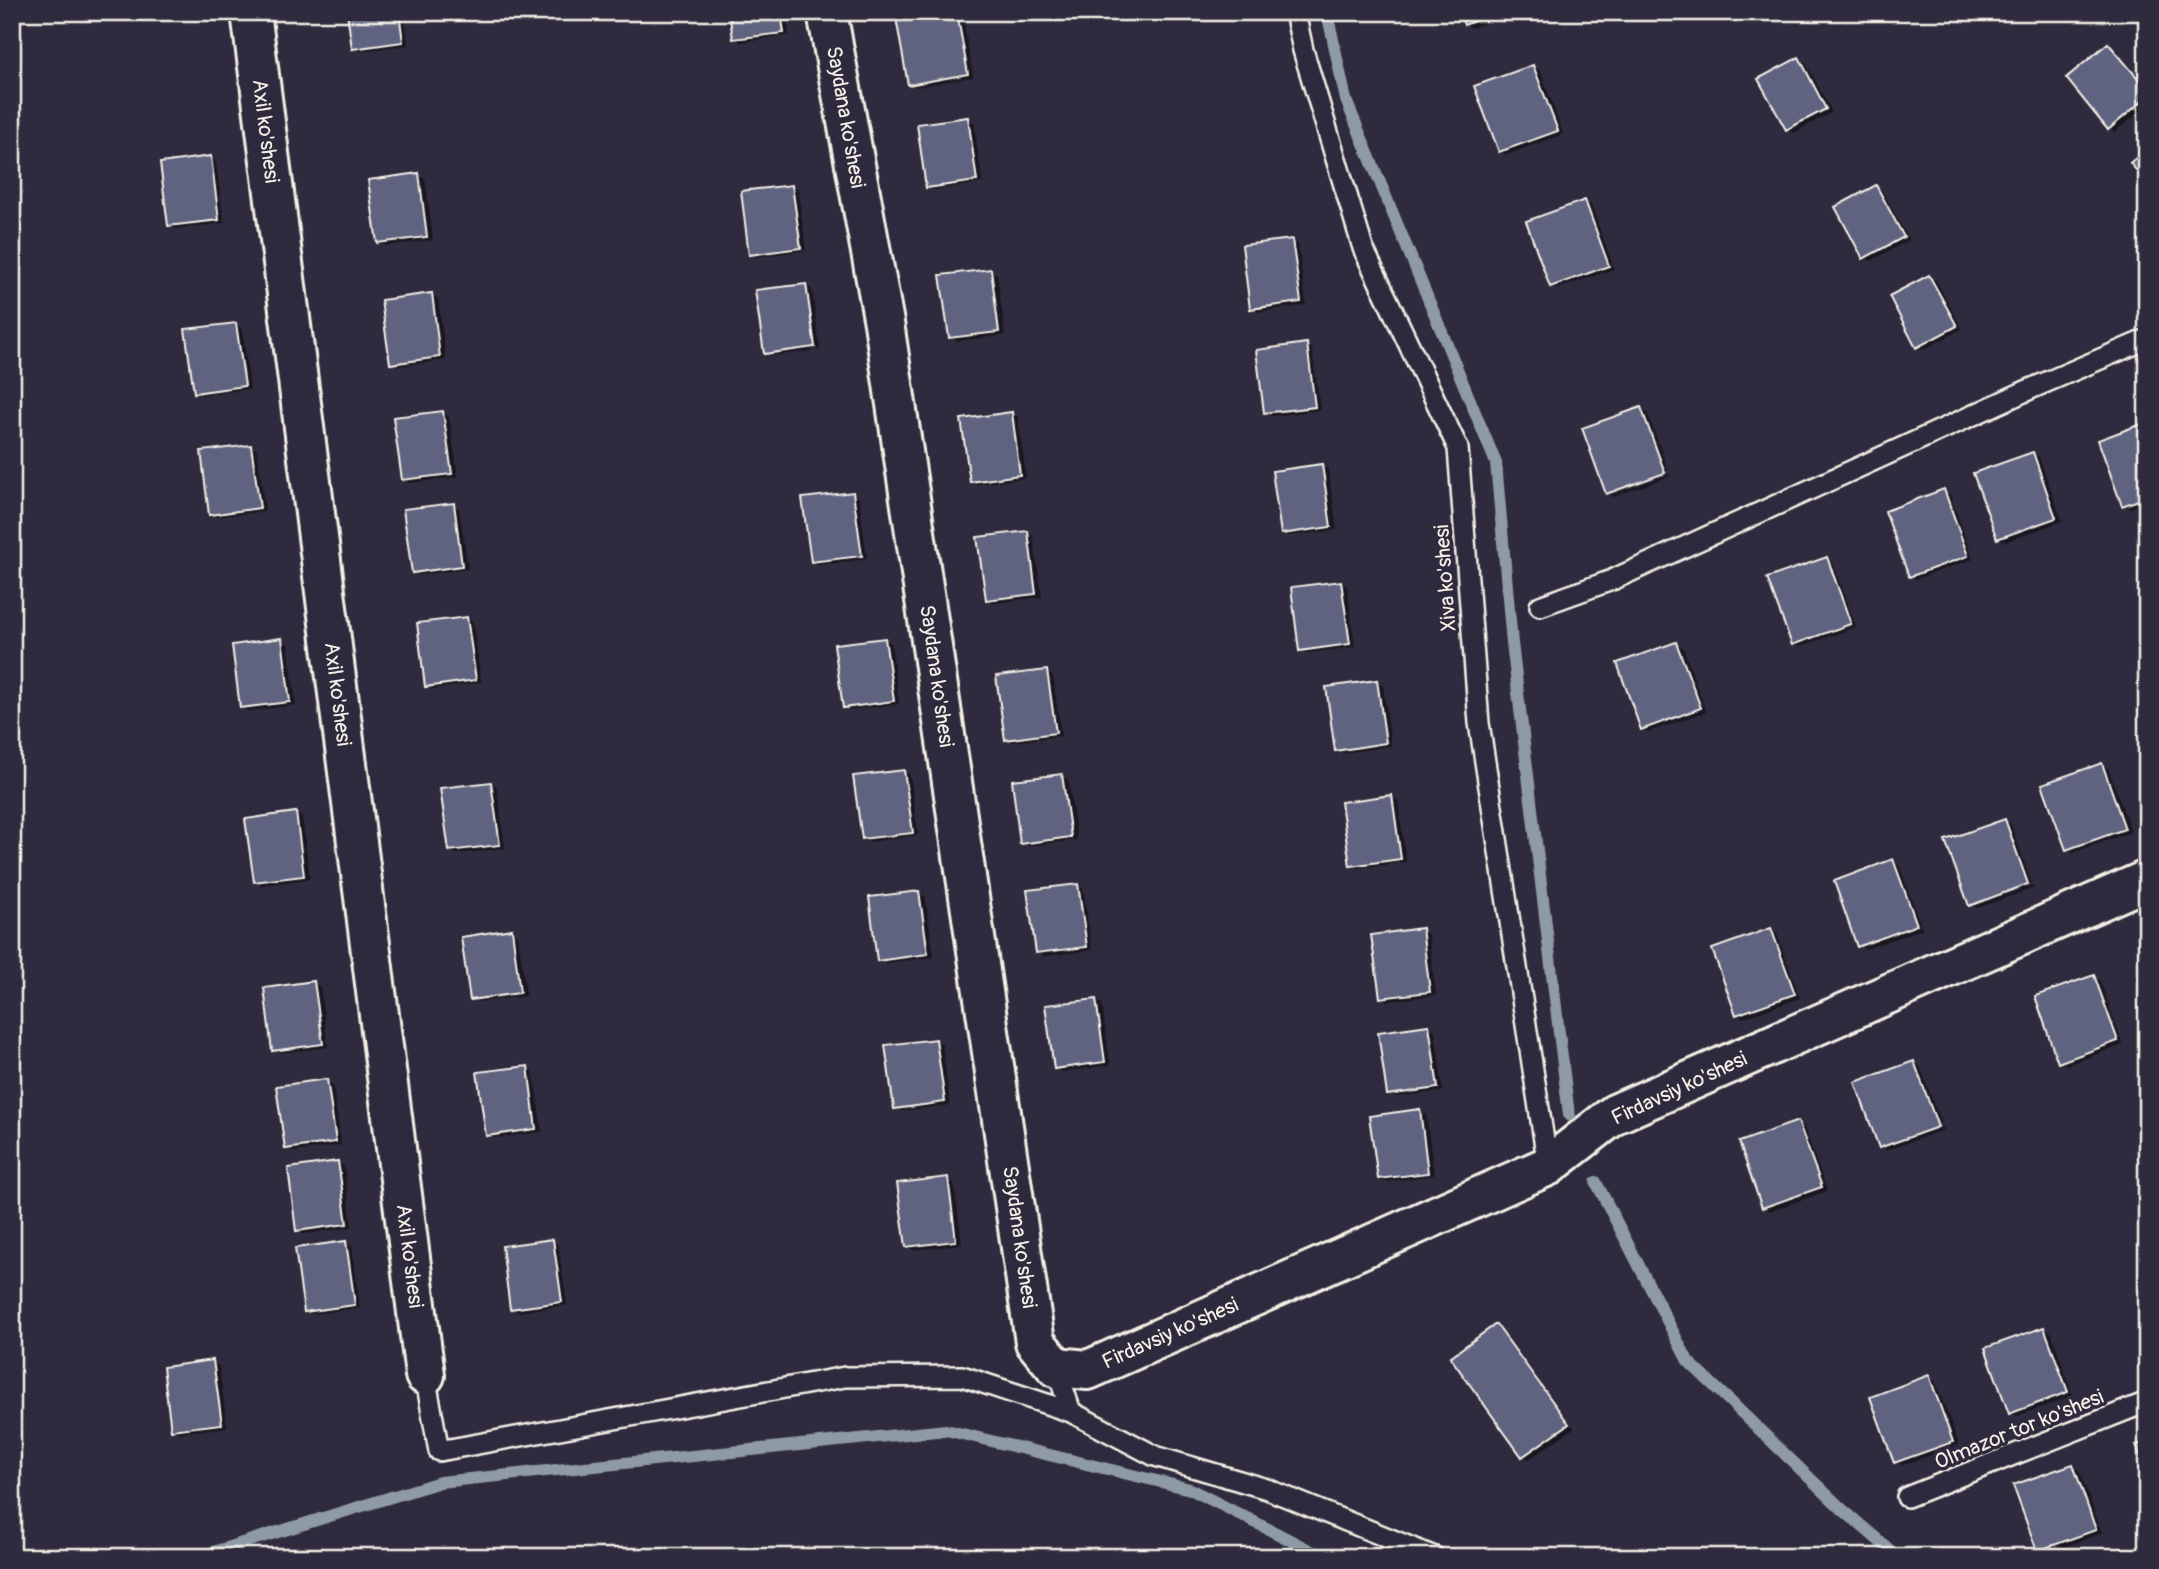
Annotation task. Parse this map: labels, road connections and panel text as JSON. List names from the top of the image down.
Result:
{
  "streets": {
    "street": ["Saydana ko'shesi", "Axil ko'shesi", "Firdavsiy ko'shesi"],
    "lane": ["Xiva ko'shesi", "Olmazor tor ko'shesi"]
  },
  "crossings": [
    ["Saydana ko'shesi", "Firdavsiy ko'shesi"],
    ["Xiva ko'shesi", "Firdavsiy ko'shesi"]
  ]
}
